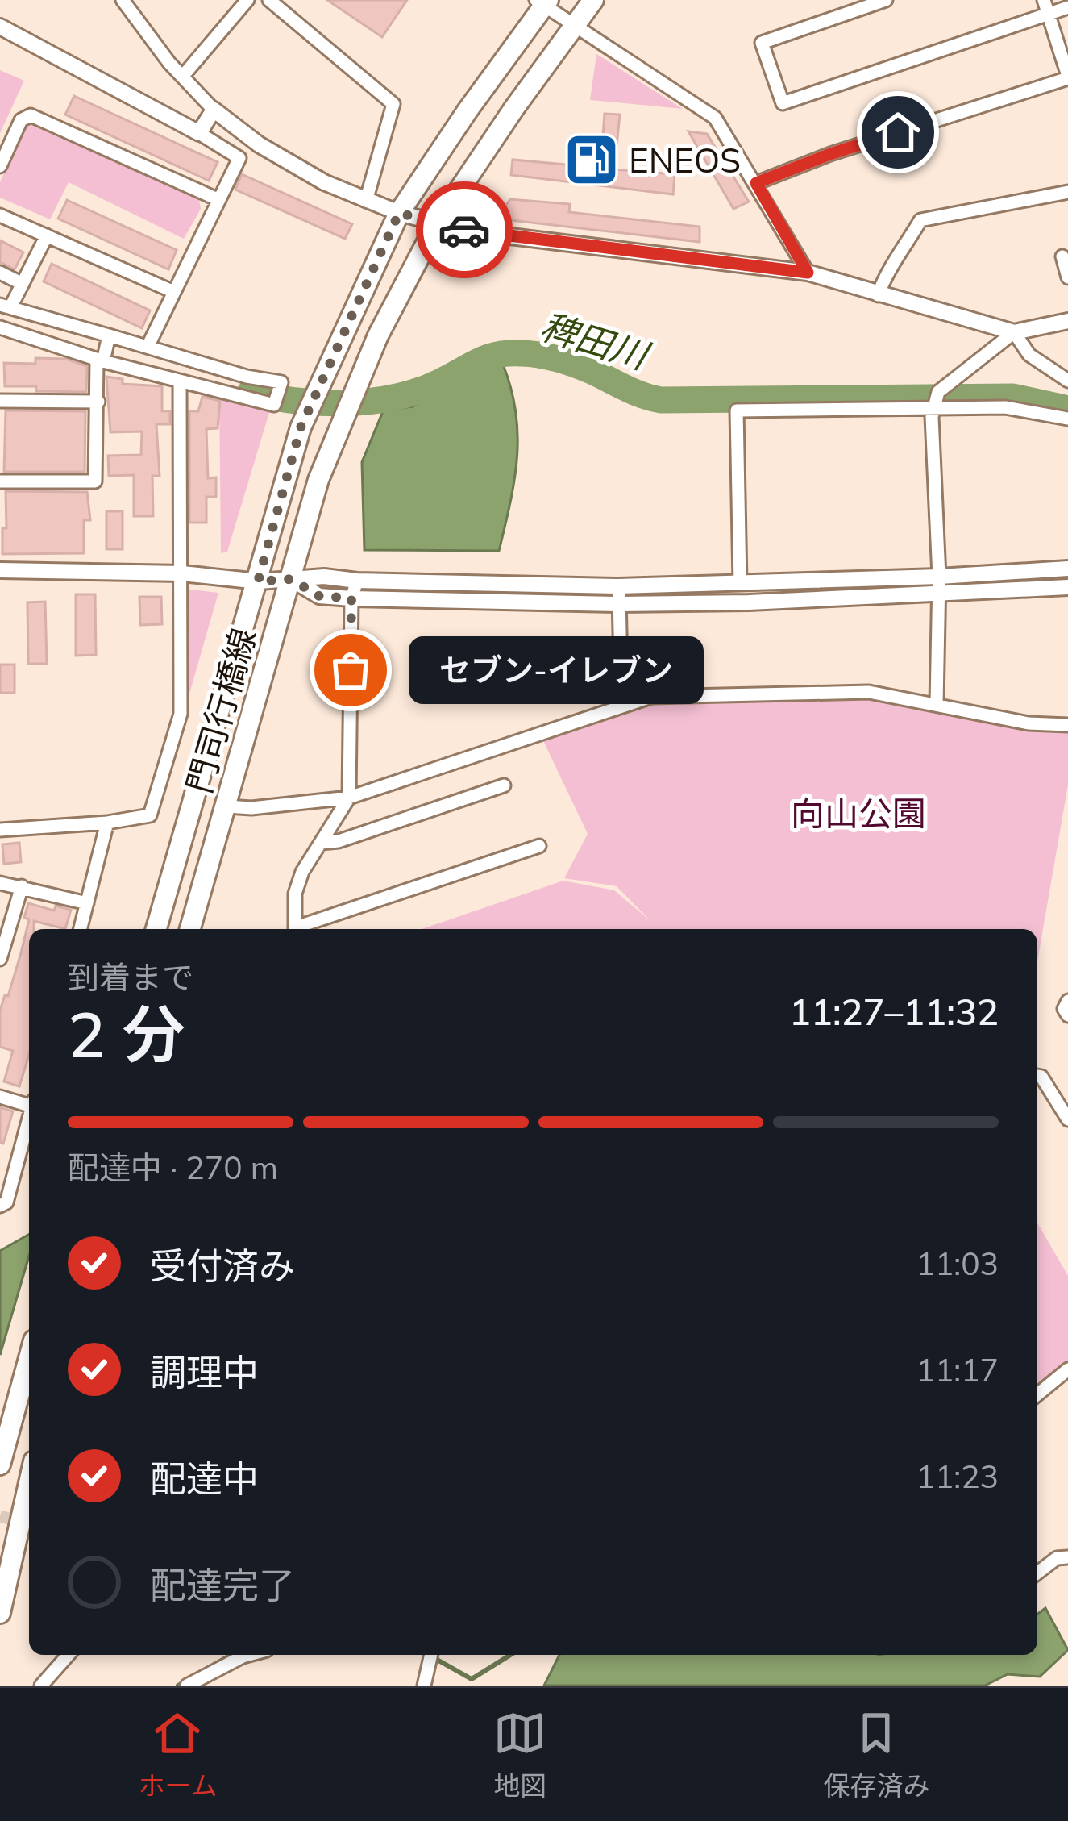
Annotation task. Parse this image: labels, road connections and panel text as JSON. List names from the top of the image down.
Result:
{
  "streets": {
    "main road": ["門司行橋線"]
  },
  "water": ["稗田川"],
  "parks": ["向山公園"],
  "places": {
    "fuel station": ["ENEOS"],
    "other": ["セブン-イレブン"]
  },
  "page": {
    "bubble": "セブン-イレブン",
    "heading": ["2 分", "到着まで", "11:27–11:32"],
    "bar": "配達中 · 270 m",
    "list": [
      ["受付済み", "11:03"],
      ["調理中", "11:17"],
      ["配達中", "11:23"],
      "配達完了"
    ],
    "tabs": ["ホーム", "地図", "保存済み"]
  }
}
